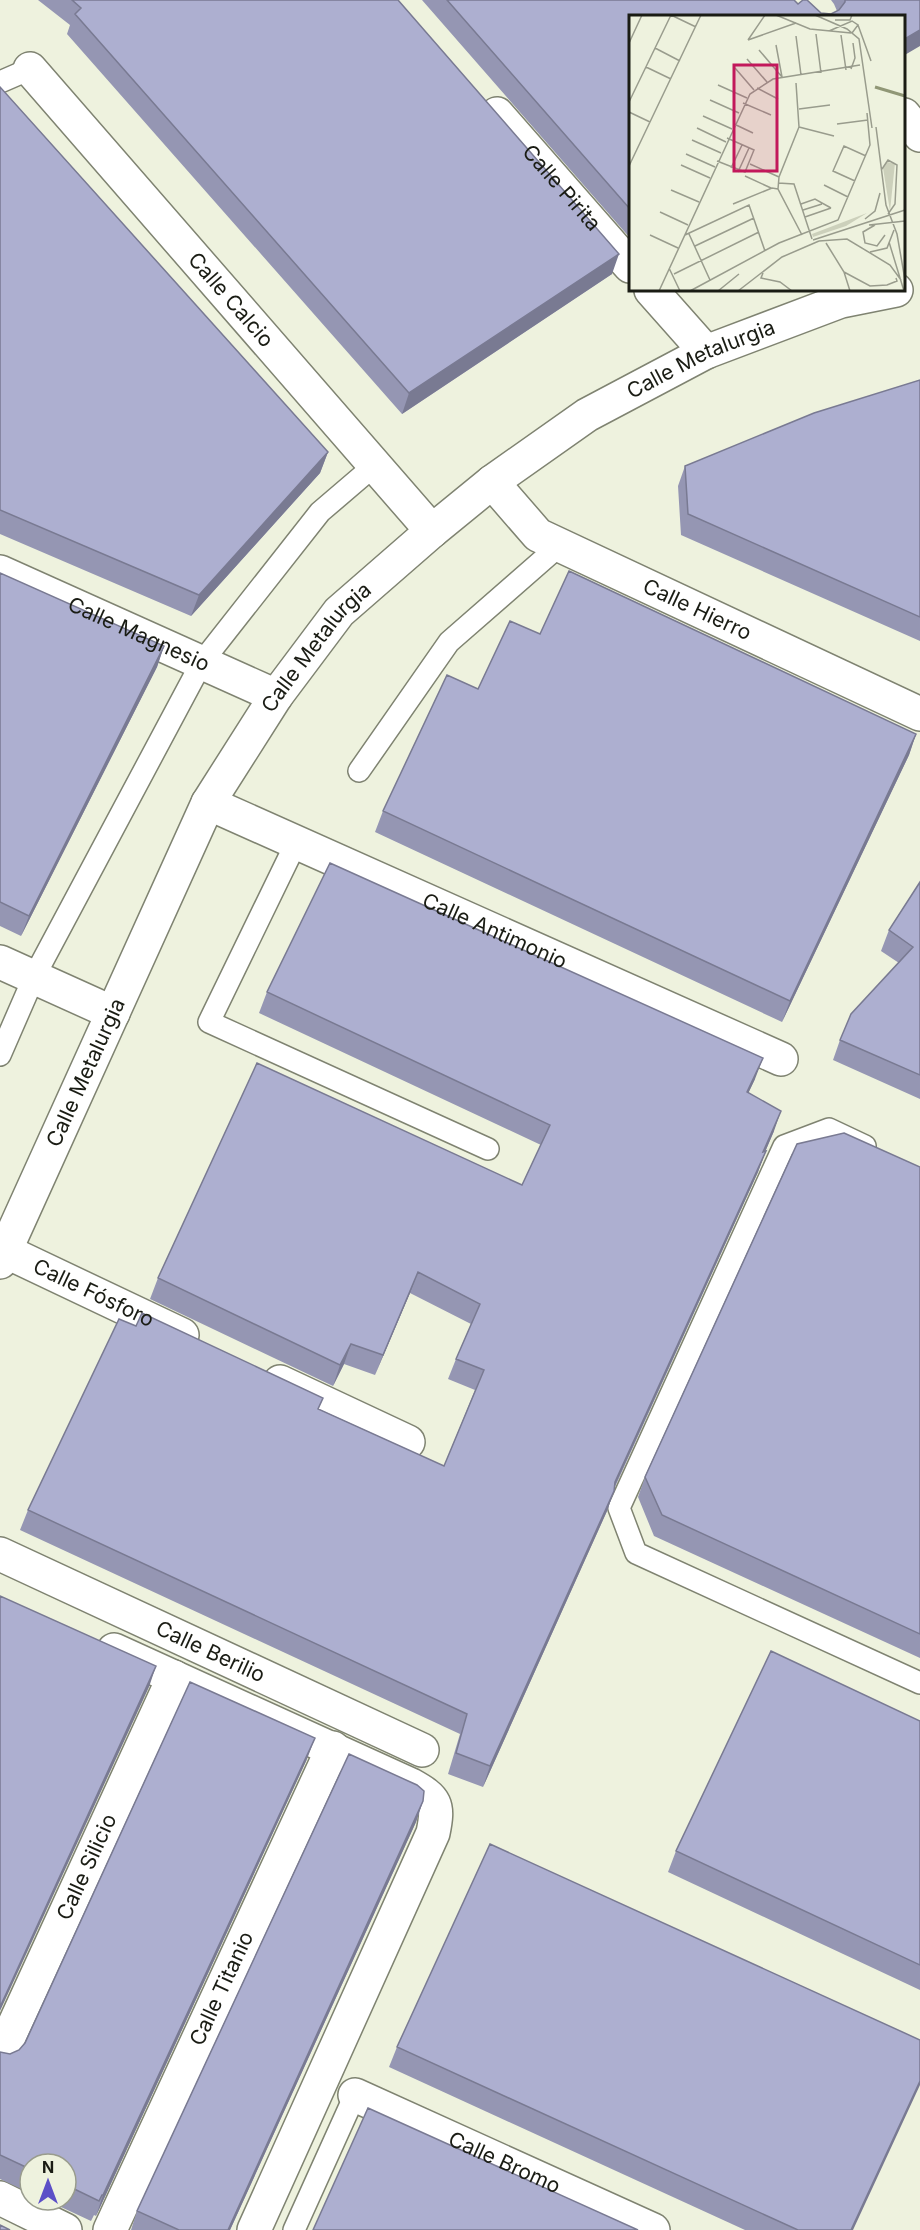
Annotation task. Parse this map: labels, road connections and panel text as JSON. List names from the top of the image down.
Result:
{
  "streets": {
    "street": [
      "Calle Pirita",
      "Calle Calcio",
      "Calle Metalurgia",
      "Calle Hierro",
      "Calle Magnesio",
      "Calle Antimonio",
      "Calle Fósforo",
      "Calle Berilio",
      "Calle Silicio",
      "Calle Titanio",
      "Calle Bromo"
    ]
  },
  "crossings": [
    ["Calle Calcio", "Calle Metalurgia"],
    ["Calle Metalurgia", "Calle Hierro"],
    ["Calle Metalurgia", "Calle Magnesio"],
    ["Calle Metalurgia", "Calle Antimonio"],
    ["Calle Metalurgia", "Calle Fósforo"]
  ],
  "north": "top"
}
